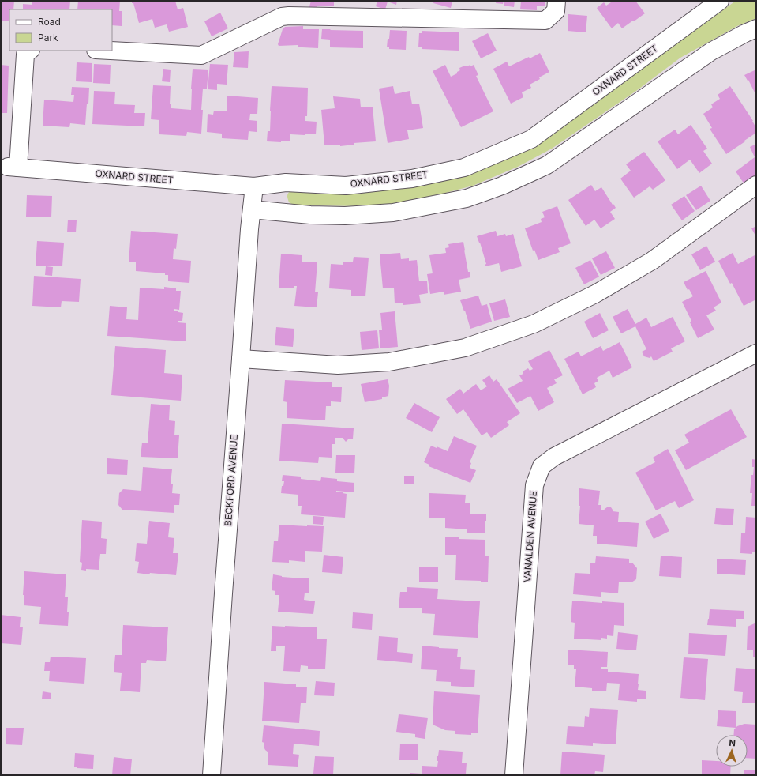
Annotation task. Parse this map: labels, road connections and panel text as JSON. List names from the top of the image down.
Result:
{
  "streets": {
    "street": ["OXNARD STREET", "BECKFORD AVENUE", "VANALDEN AVENUE"]
  },
  "crossings": [
    ["OXNARD STREET", "BECKFORD AVENUE"]
  ],
  "legend": ["Road", "Park"],
  "north": "top"
}
